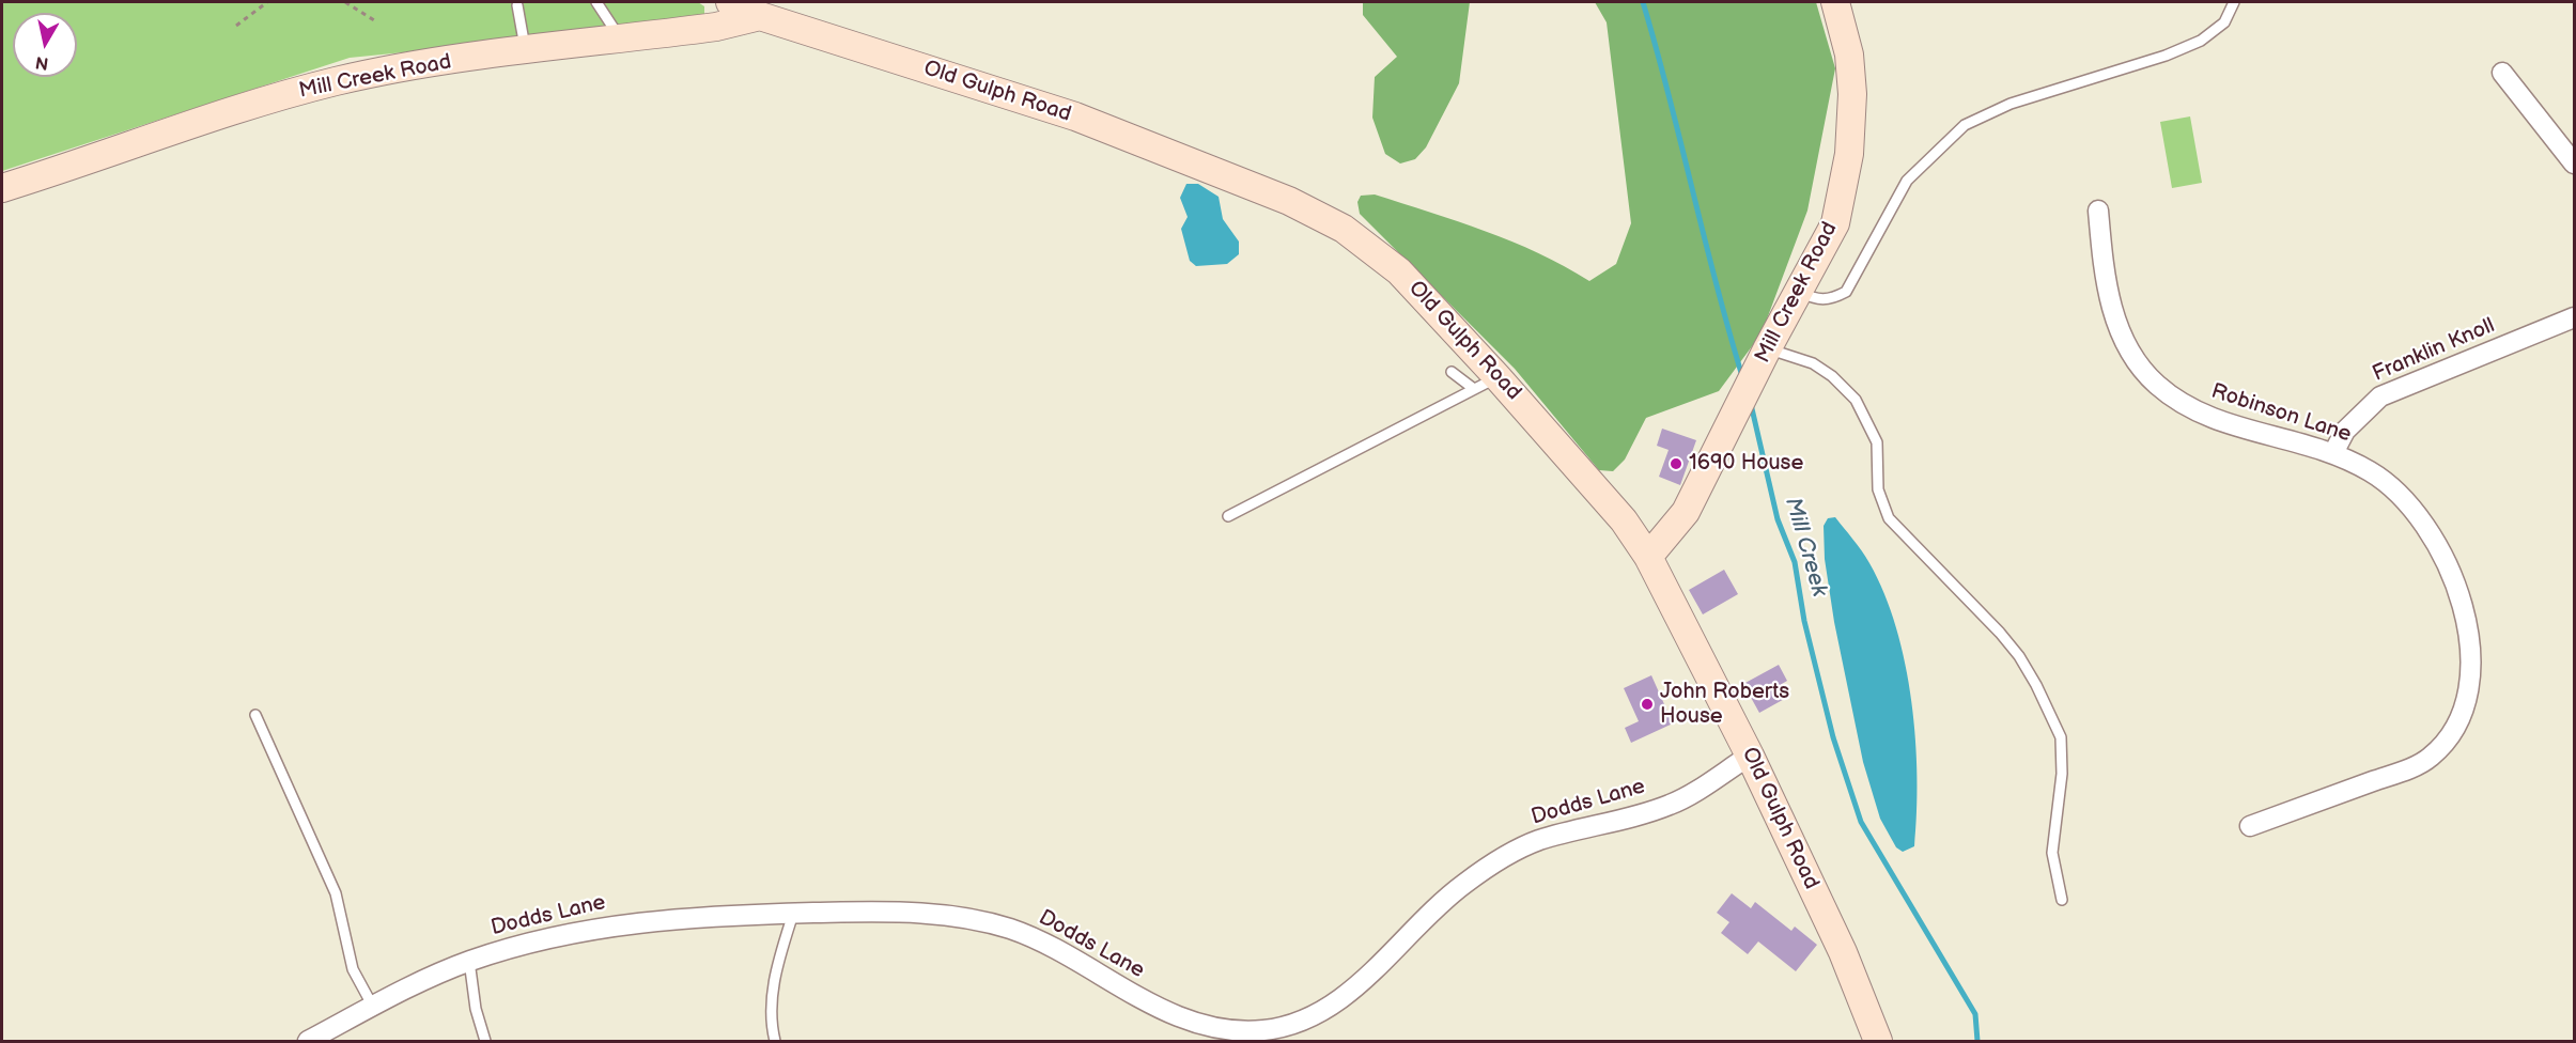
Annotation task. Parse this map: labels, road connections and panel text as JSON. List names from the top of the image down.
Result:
{
  "streets": {
    "street": [
      "Mill Creek Road",
      "Old Gulph Road",
      "Franklin Knoll",
      "Robinson Lane",
      "Dodds Lane"
    ]
  },
  "crossings": [
    ["Mill Creek Road", "Old Gulph Road"],
    ["Old Gulph Road", "Dodds Lane"],
    ["Franklin Knoll", "Robinson Lane"]
  ],
  "water": ["Mill Creek"],
  "places": ["1690 House", "John Roberts House"],
  "north": "bottom"
}
